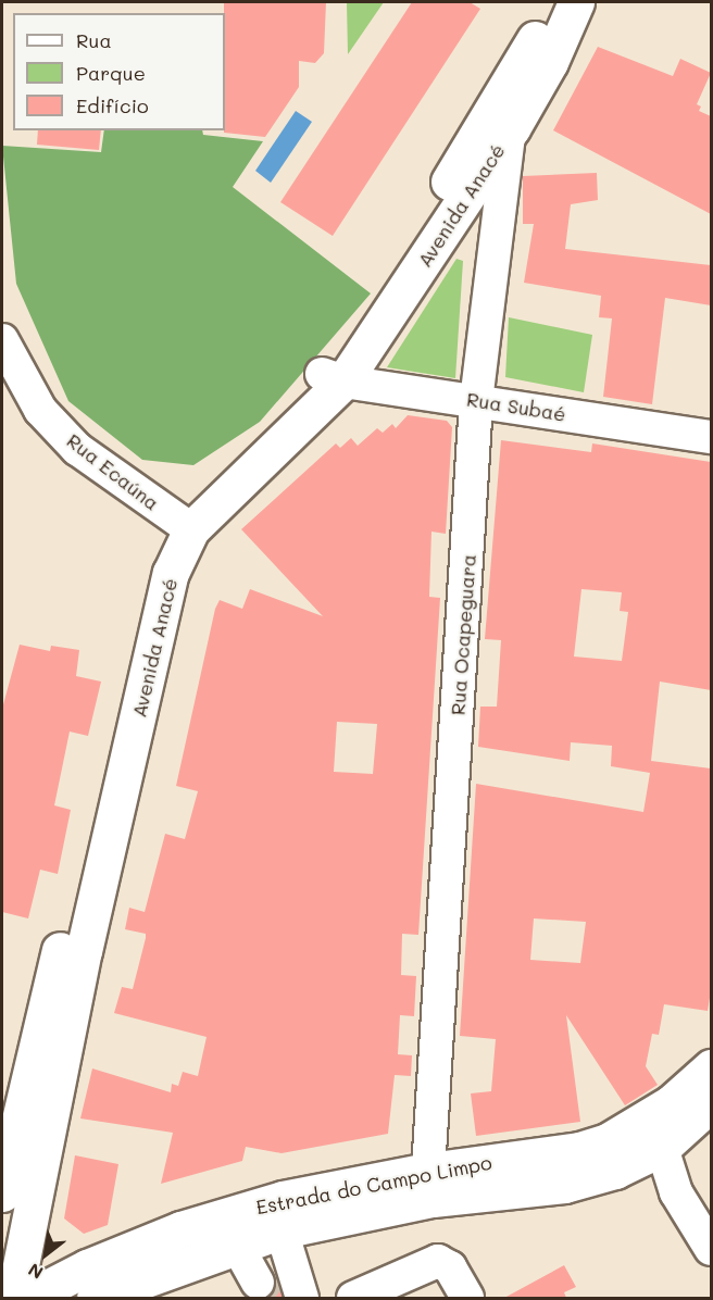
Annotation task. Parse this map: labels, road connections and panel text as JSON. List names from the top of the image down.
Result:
{
  "streets": {
    "street": [
      "Avenida Anacé",
      "Rua Subaé",
      "Rua Ecaúna",
      "Rua Ocapeguara",
      "Estrada do Campo Limpo"
    ]
  },
  "crossings": [
    ["Avenida Anacé", "Rua Subaé"],
    ["Avenida Anacé", "Rua Ecaúna"],
    ["Avenida Anacé", "Rua Ocapeguara"],
    ["Rua Subaé", "Rua Ocapeguara"],
    ["Rua Ocapeguara", "Estrada do Campo Limpo"]
  ],
  "legend": ["Rua", "Parque", "Edifício"],
  "north": "bottom left"
}
